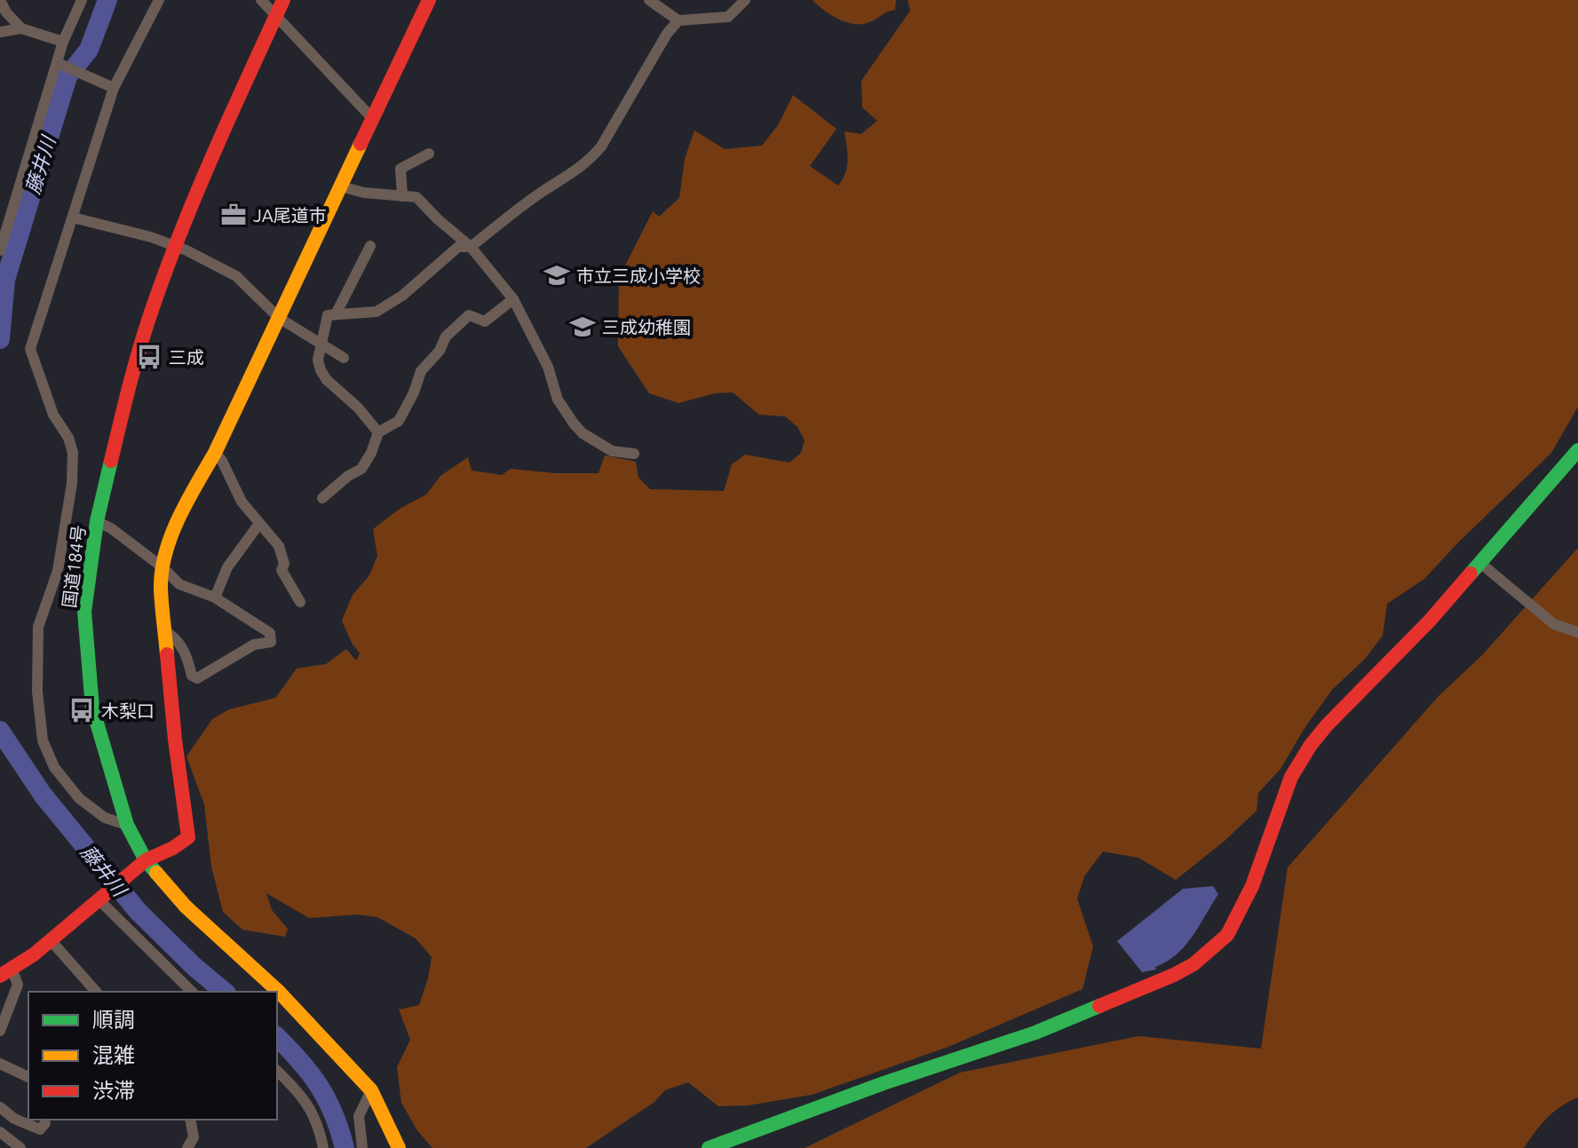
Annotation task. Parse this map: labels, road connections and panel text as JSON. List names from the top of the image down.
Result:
{
  "streets": {
    "main road": ["国道184号"]
  },
  "water": ["藤井川"],
  "places": {
    "office": ["JA尾道市"],
    "school or university": ["市立三成小学校", "三成幼稚園"],
    "bus stop": ["三成", "木梨口"]
  },
  "legend": ["順調", "混雑", "渋滞"]
}
